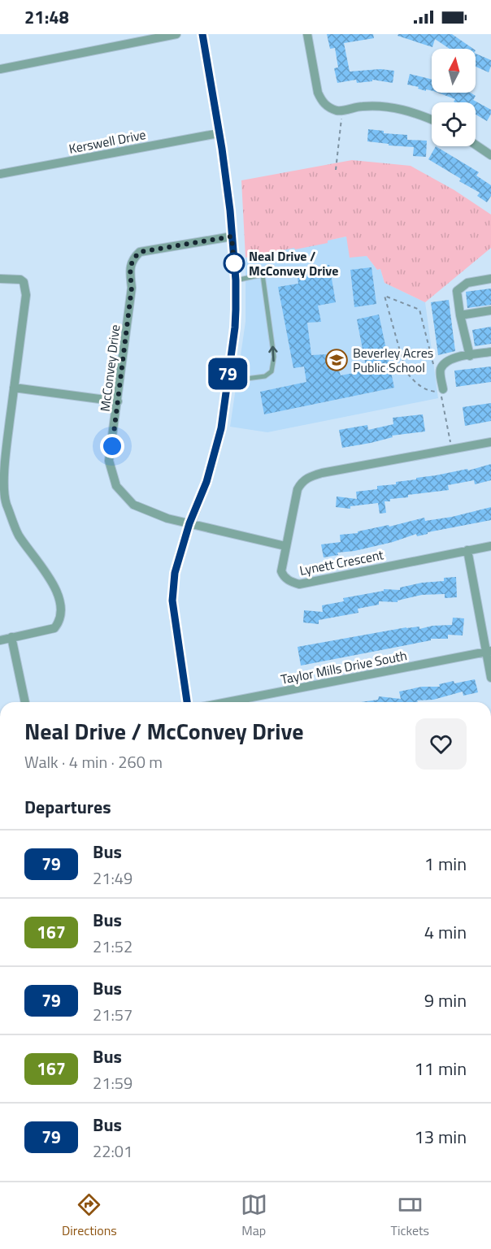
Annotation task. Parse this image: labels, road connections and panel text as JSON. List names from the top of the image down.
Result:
{
  "streets": {
    "street": [
      "Kerswell Drive",
      "McConvey Drive",
      "Lynett Crescent",
      "Taylor Mills Drive South"
    ]
  },
  "crossings": [
    ["McConvey Drive", "Lynett Crescent"]
  ],
  "places": {
    "other": ["Neal Drive / McConvey Drive"],
    "school or university": ["Beverley Acres Public School"]
  },
  "lines": ["bus line 79"],
  "north": "top",
  "page": {
    "status": "21:48",
    "on_map": "79",
    "heading": [
      ["Neal Drive / McConvey Drive", "Walk · 4 min · 260 m"],
      "Departures"
    ],
    "list": [
      {
        "mark": "79",
        "name": "Bus",
        "note": "21:49",
        "value": "1 min"
      },
      {
        "mark": "167",
        "name": "Bus",
        "note": "21:52",
        "value": "4 min"
      },
      {
        "mark": "79",
        "name": "Bus",
        "note": "21:57",
        "value": "9 min"
      },
      {
        "mark": "167",
        "name": "Bus",
        "note": "21:59",
        "value": "11 min"
      },
      {
        "mark": "79",
        "name": "Bus",
        "note": "22:01",
        "value": "13 min"
      }
    ],
    "tabs": ["Directions", "Map", "Tickets"]
  }
}
